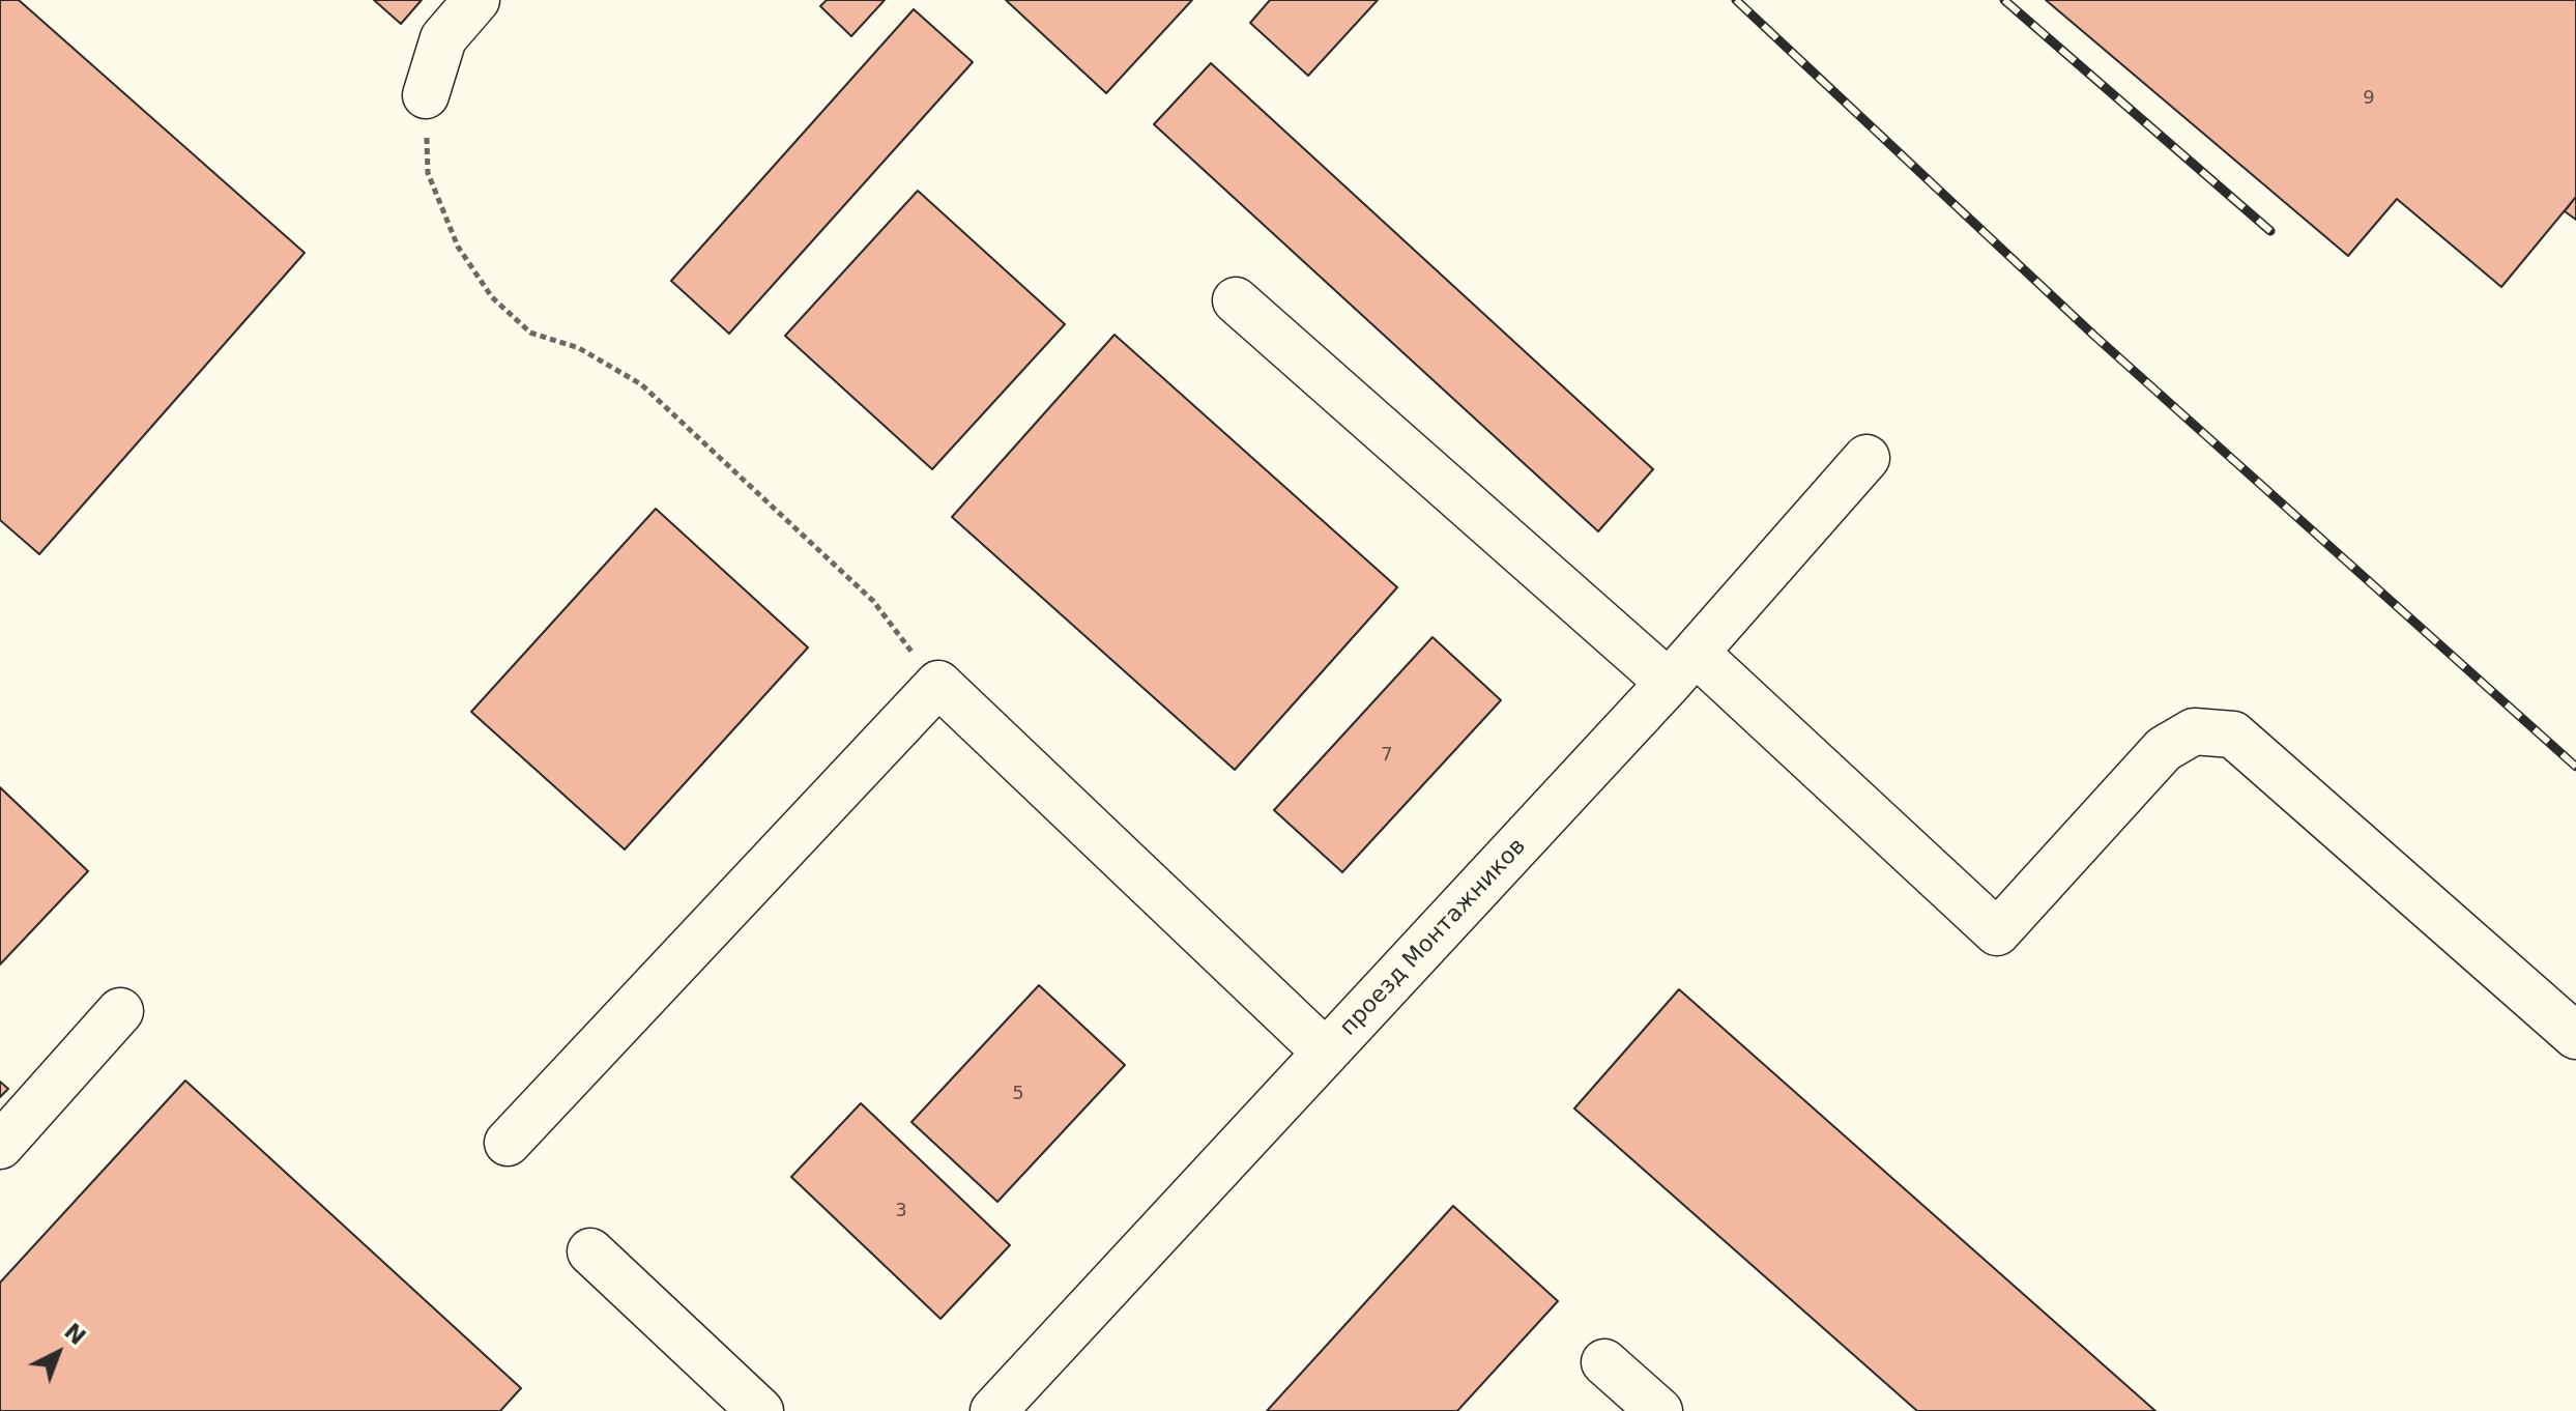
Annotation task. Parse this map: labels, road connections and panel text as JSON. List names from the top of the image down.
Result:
{
  "streets": {
    "street": ["проезд Монтажников"]
  },
  "house_numbers": [
    "9",
    "7",
    "5",
    "3"
  ],
  "north": "top right"
}
